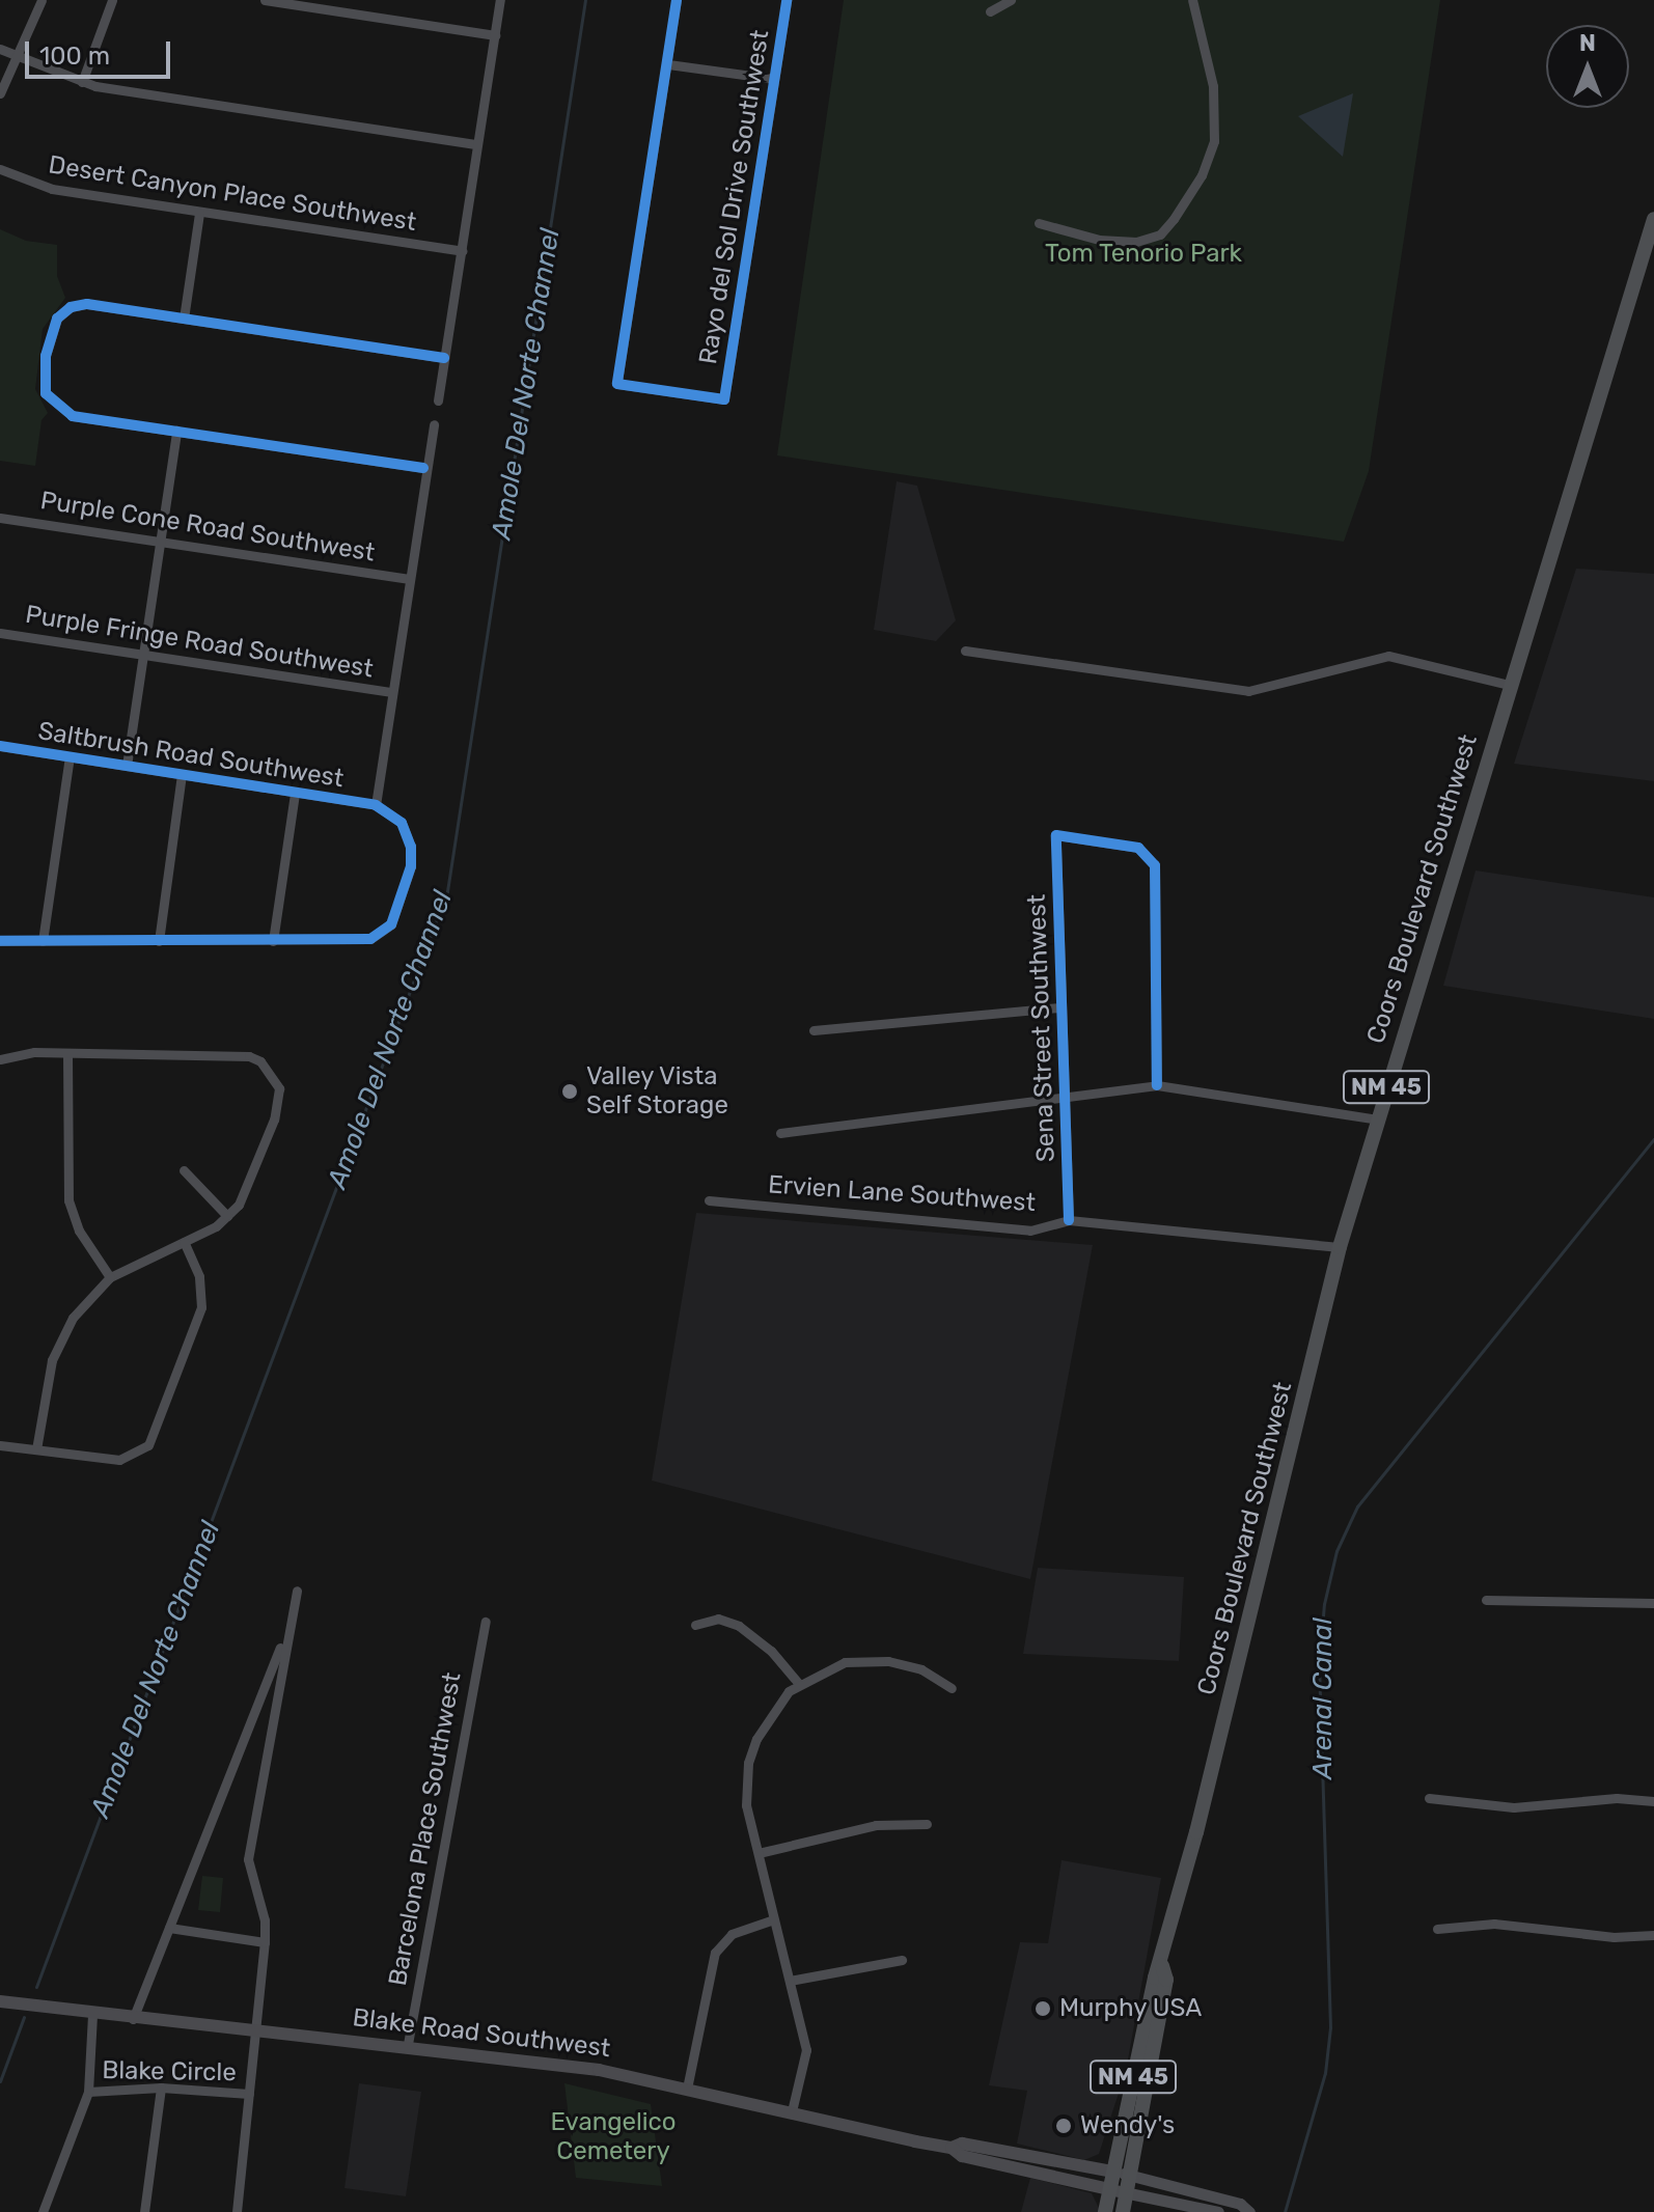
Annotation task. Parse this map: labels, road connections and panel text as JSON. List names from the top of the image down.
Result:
{
  "streets": {
    "main road": ["Coors Boulevard Southwest", "NM 45", "Blake Road Southwest"],
    "street": [
      "Desert Canyon Place Southwest",
      "Rayo del Sol Drive Southwest",
      "Purple Cone Road Southwest",
      "Purple Fringe Road Southwest",
      "Saltbrush Road Southwest",
      "Sena Street Southwest",
      "Ervien Lane Southwest",
      "Barcelona Place Southwest",
      "Blake Circle"
    ]
  },
  "crossings": [
    ["Coors Boulevard Southwest", "Ervien Lane Southwest"],
    ["Coors Boulevard Southwest", "Blake Road Southwest"],
    ["Sena Street Southwest", "Ervien Lane Southwest"],
    ["Barcelona Place Southwest", "Blake Road Southwest"],
    ["Blake Road Southwest", "Blake Circle"]
  ],
  "water": ["Amole Del Norte Channel", "Arenal Canal"],
  "parks": ["Tom Tenorio Park", "Evangelico Cemetery"],
  "places": ["Valley Vista Self Storage", "Murphy USA", "Wendy's"],
  "scale_bar": "100 m",
  "north": "top"
}
